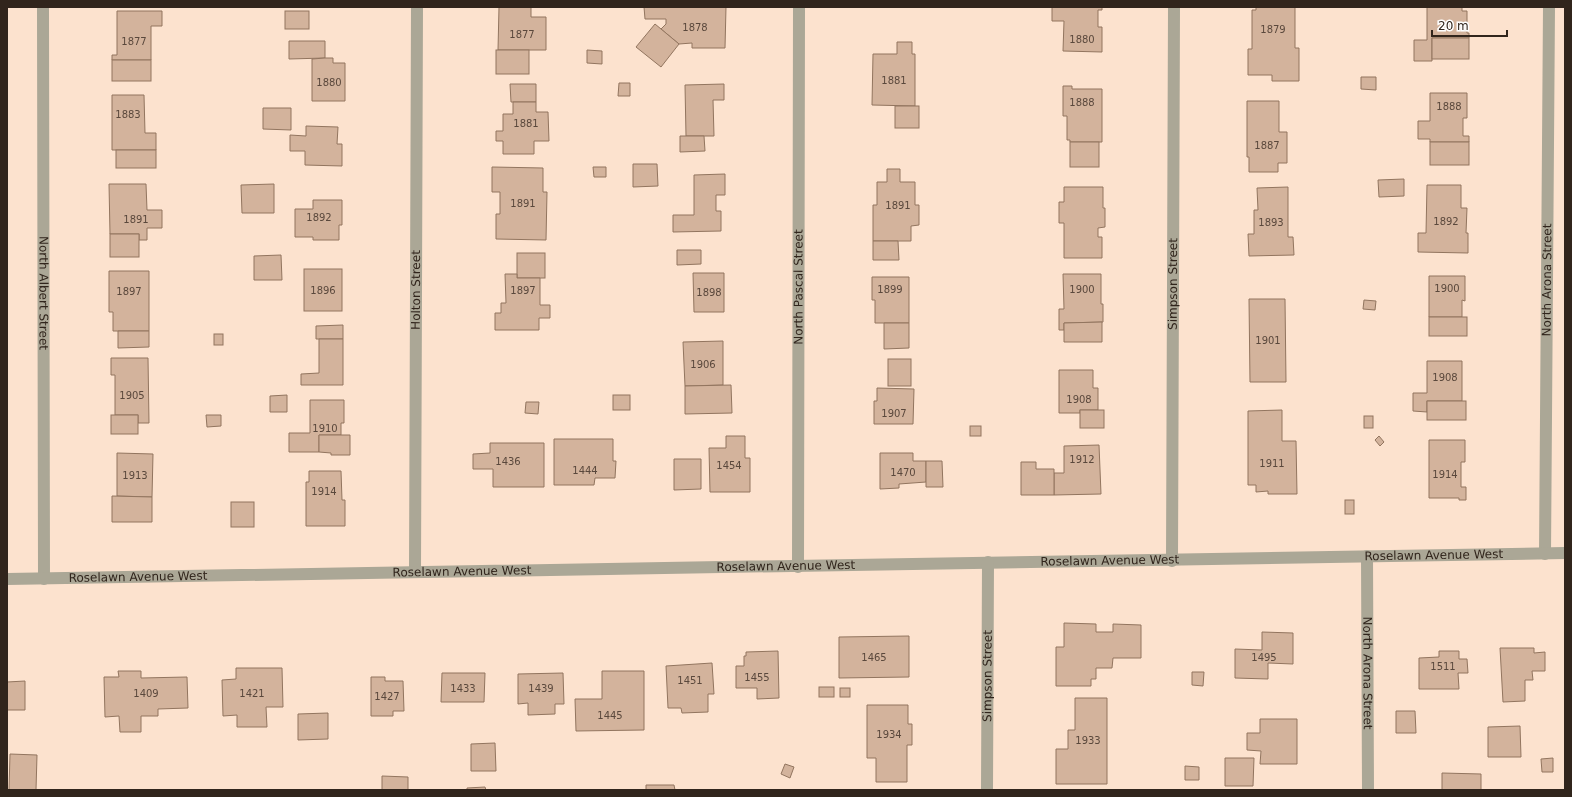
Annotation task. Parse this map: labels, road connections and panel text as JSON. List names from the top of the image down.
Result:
{
  "streets": {
    "street": [
      "North Arona Street",
      "Simpson Street",
      "North Pascal Street",
      "Holton Street",
      "North Albert Street",
      "Roselawn Avenue West"
    ]
  },
  "crossings": [
    ["North Arona Street", "Roselawn Avenue West"],
    ["Simpson Street", "Roselawn Avenue West"],
    ["North Pascal Street", "Roselawn Avenue West"],
    ["Holton Street", "Roselawn Avenue West"],
    ["North Albert Street", "Roselawn Avenue West"]
  ],
  "house_numbers": [
    "1878",
    "1879",
    "1877",
    "1880",
    "1877",
    "1881",
    "1880",
    "1888",
    "1888",
    "1883",
    "1881",
    "1887",
    "1891",
    "1891",
    "1892",
    "1891",
    "1892",
    "1893",
    "1900",
    "1899",
    "1900",
    "1896",
    "1897",
    "1897",
    "1898",
    "1901",
    "1906",
    "1908",
    "1905",
    "1908",
    "1907",
    "1910",
    "1912",
    "1436",
    "1911",
    "1454",
    "1444",
    "1470",
    "1914",
    "1913",
    "1914",
    "1465",
    "1495",
    "1511",
    "1455",
    "1451",
    "1433",
    "1439",
    "1409",
    "1421",
    "1427",
    "1445",
    "1934",
    "1933"
  ],
  "scale_bar": "20 m"
}
